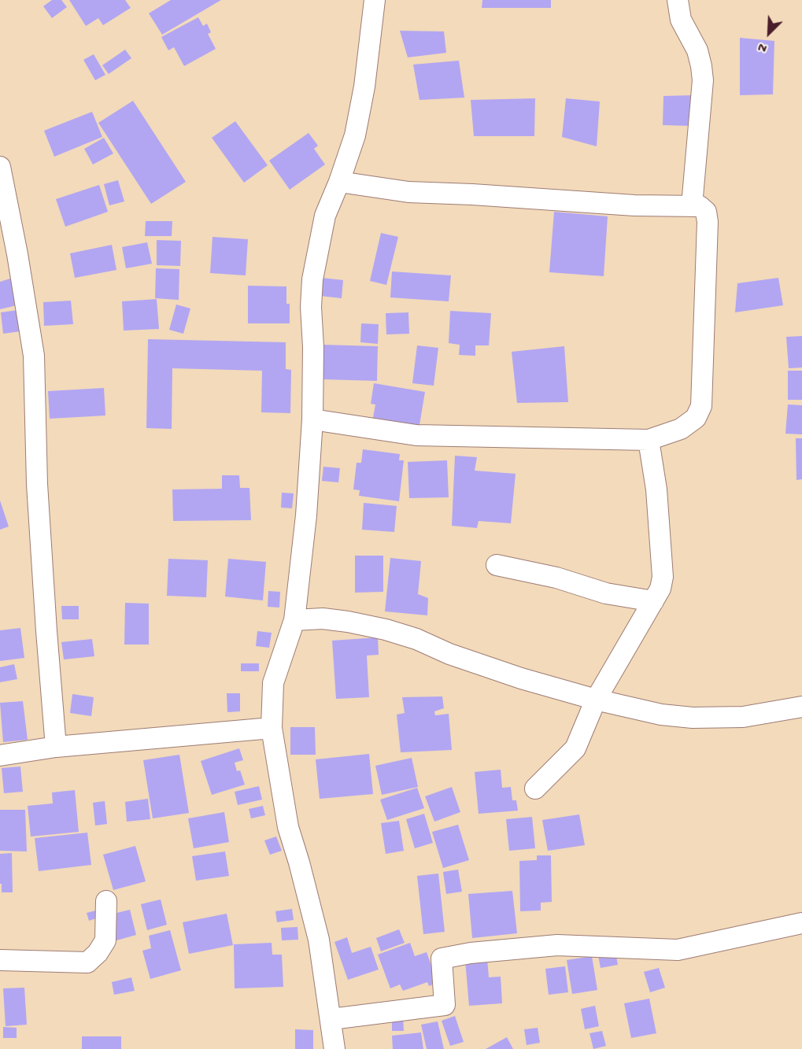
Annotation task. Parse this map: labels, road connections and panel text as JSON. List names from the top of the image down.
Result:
{
  "north": "bottom left"
}
